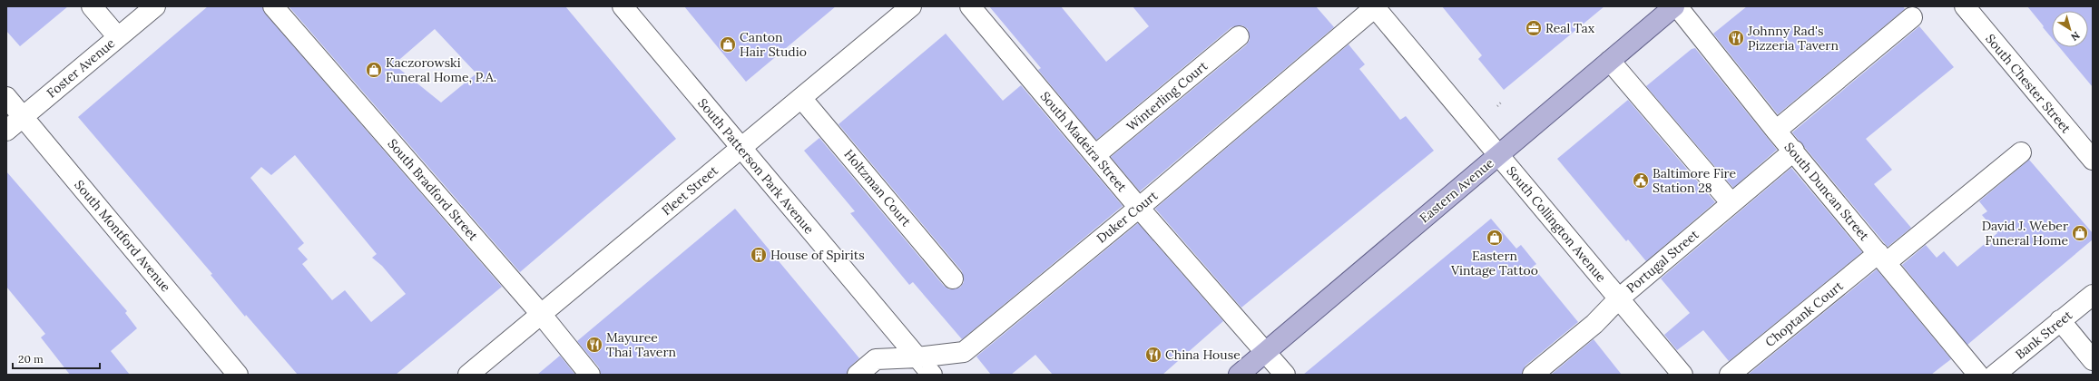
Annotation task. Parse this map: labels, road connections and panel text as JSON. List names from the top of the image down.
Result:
{
  "streets": {
    "main road": ["Eastern Avenue"],
    "street": [
      "Foster Avenue",
      "South Chester Street",
      "Winterling Court",
      "South Madeira Street",
      "South Patterson Park Avenue",
      "Holtzman Court",
      "South Bradford Street",
      "Fleet Street",
      "South Duncan Street",
      "Duker Court",
      "South Collington Avenue",
      "South Montford Avenue",
      "Portugal Street",
      "Choptank Court",
      "Bank Street"
    ]
  },
  "crossings": [
    ["Foster Avenue", "South Montford Avenue"],
    ["Winterling Court", "South Madeira Street"],
    ["South Madeira Street", "Eastern Avenue"],
    ["South Madeira Street", "Duker Court"],
    ["South Patterson Park Avenue", "Fleet Street"],
    ["South Patterson Park Avenue", "Duker Court"],
    ["Holtzman Court", "Fleet Street"],
    ["South Bradford Street", "Fleet Street"],
    ["Eastern Avenue", "South Duncan Street"],
    ["Eastern Avenue", "South Collington Avenue"],
    ["South Duncan Street", "Portugal Street"],
    ["South Duncan Street", "Choptank Court"],
    ["Duker Court", "South Collington Avenue"],
    ["South Collington Avenue", "Portugal Street"]
  ],
  "places": {
    "office": ["Real Tax"],
    "restaurant": ["Johnny Rad's Pizzeria Tavern", "Mayuree Thai Tavern", "China House"],
    "shop": [
      "Canton Hair Studio",
      "Kaczorowski Funeral Home, P.A.",
      "David J. Weber Funeral Home",
      "Eastern Vintage Tattoo"
    ],
    "public building": ["Baltimore Fire Station 28"],
    "building": ["House of Spirits"]
  },
  "scale_bar": "20 m",
  "north": "bottom right"
}
